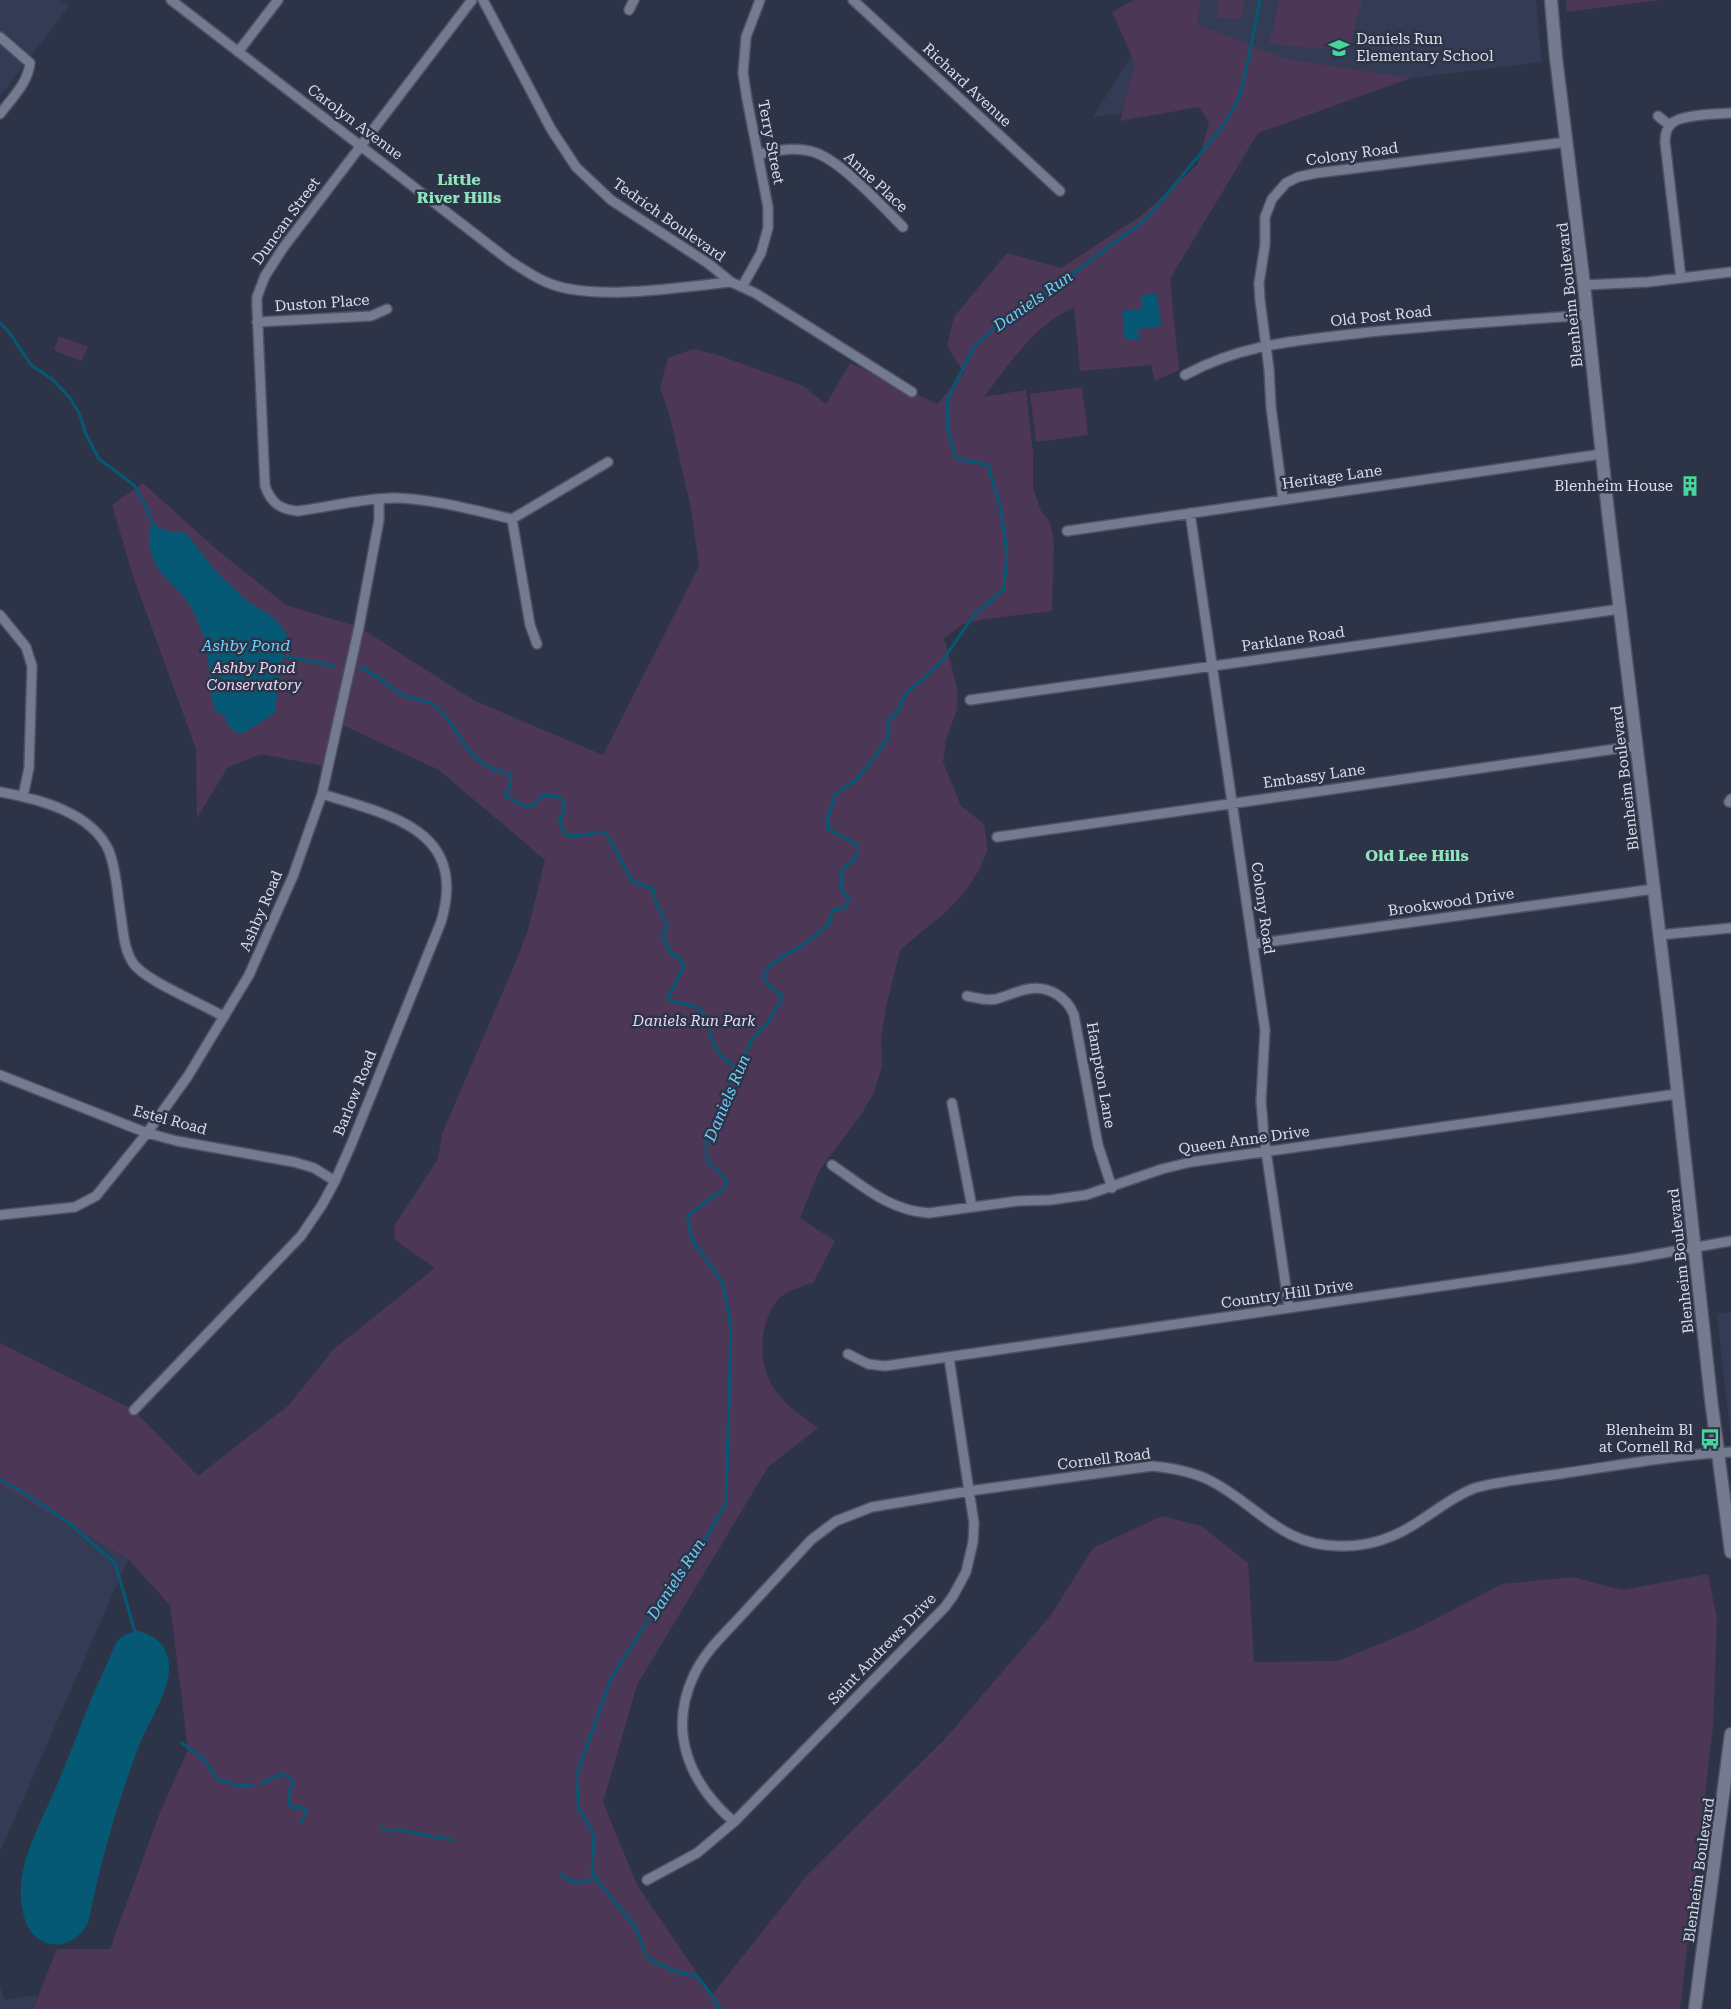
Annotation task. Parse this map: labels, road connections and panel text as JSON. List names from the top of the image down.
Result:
{
  "streets": {
    "main road": ["Blenheim Boulevard"],
    "street": [
      "Richard Avenue",
      "Carolyn Avenue",
      "Terry Street",
      "Colony Road",
      "Anne Place",
      "Tedrich Boulevard",
      "Duncan Street",
      "Duston Place",
      "Old Post Road",
      "Heritage Lane",
      "Parklane Road",
      "Embassy Lane",
      "Brookwood Drive",
      "Ashby Road",
      "Hampton Lane",
      "Barlow Road",
      "Estel Road",
      "Queen Anne Drive",
      "Country Hill Drive",
      "Cornell Road",
      "Saint Andrews Drive"
    ]
  },
  "crossings": [
    ["Carolyn Avenue", "Tedrich Boulevard"],
    ["Carolyn Avenue", "Duncan Street"],
    ["Terry Street", "Anne Place"],
    ["Terry Street", "Tedrich Boulevard"],
    ["Colony Road", "Blenheim Boulevard"],
    ["Colony Road", "Old Post Road"],
    ["Colony Road", "Heritage Lane"],
    ["Colony Road", "Parklane Road"],
    ["Colony Road", "Embassy Lane"],
    ["Colony Road", "Brookwood Drive"],
    ["Colony Road", "Queen Anne Drive"],
    ["Colony Road", "Country Hill Drive"],
    ["Duncan Street", "Duston Place"],
    ["Duncan Street", "Ashby Road"],
    ["Blenheim Boulevard", "Old Post Road"],
    ["Blenheim Boulevard", "Heritage Lane"],
    ["Blenheim Boulevard", "Parklane Road"],
    ["Blenheim Boulevard", "Embassy Lane"],
    ["Blenheim Boulevard", "Brookwood Drive"],
    ["Blenheim Boulevard", "Queen Anne Drive"],
    ["Blenheim Boulevard", "Country Hill Drive"],
    ["Blenheim Boulevard", "Cornell Road"],
    ["Ashby Road", "Barlow Road"],
    ["Ashby Road", "Estel Road"],
    ["Hampton Lane", "Queen Anne Drive"],
    ["Barlow Road", "Estel Road"],
    ["Country Hill Drive", "Saint Andrews Drive"],
    ["Cornell Road", "Saint Andrews Drive"]
  ],
  "districts": ["Little River Hills", "Old Lee Hills"],
  "water": ["Daniels Run", "Ashby Pond"],
  "parks": ["Ashby Pond Conservatory", "Daniels Run Park"],
  "places": {
    "school or university": ["Daniels Run Elementary School"],
    "building": ["Blenheim House"],
    "bus stop": ["Blenheim Bl at Cornell Rd"]
  }
}
